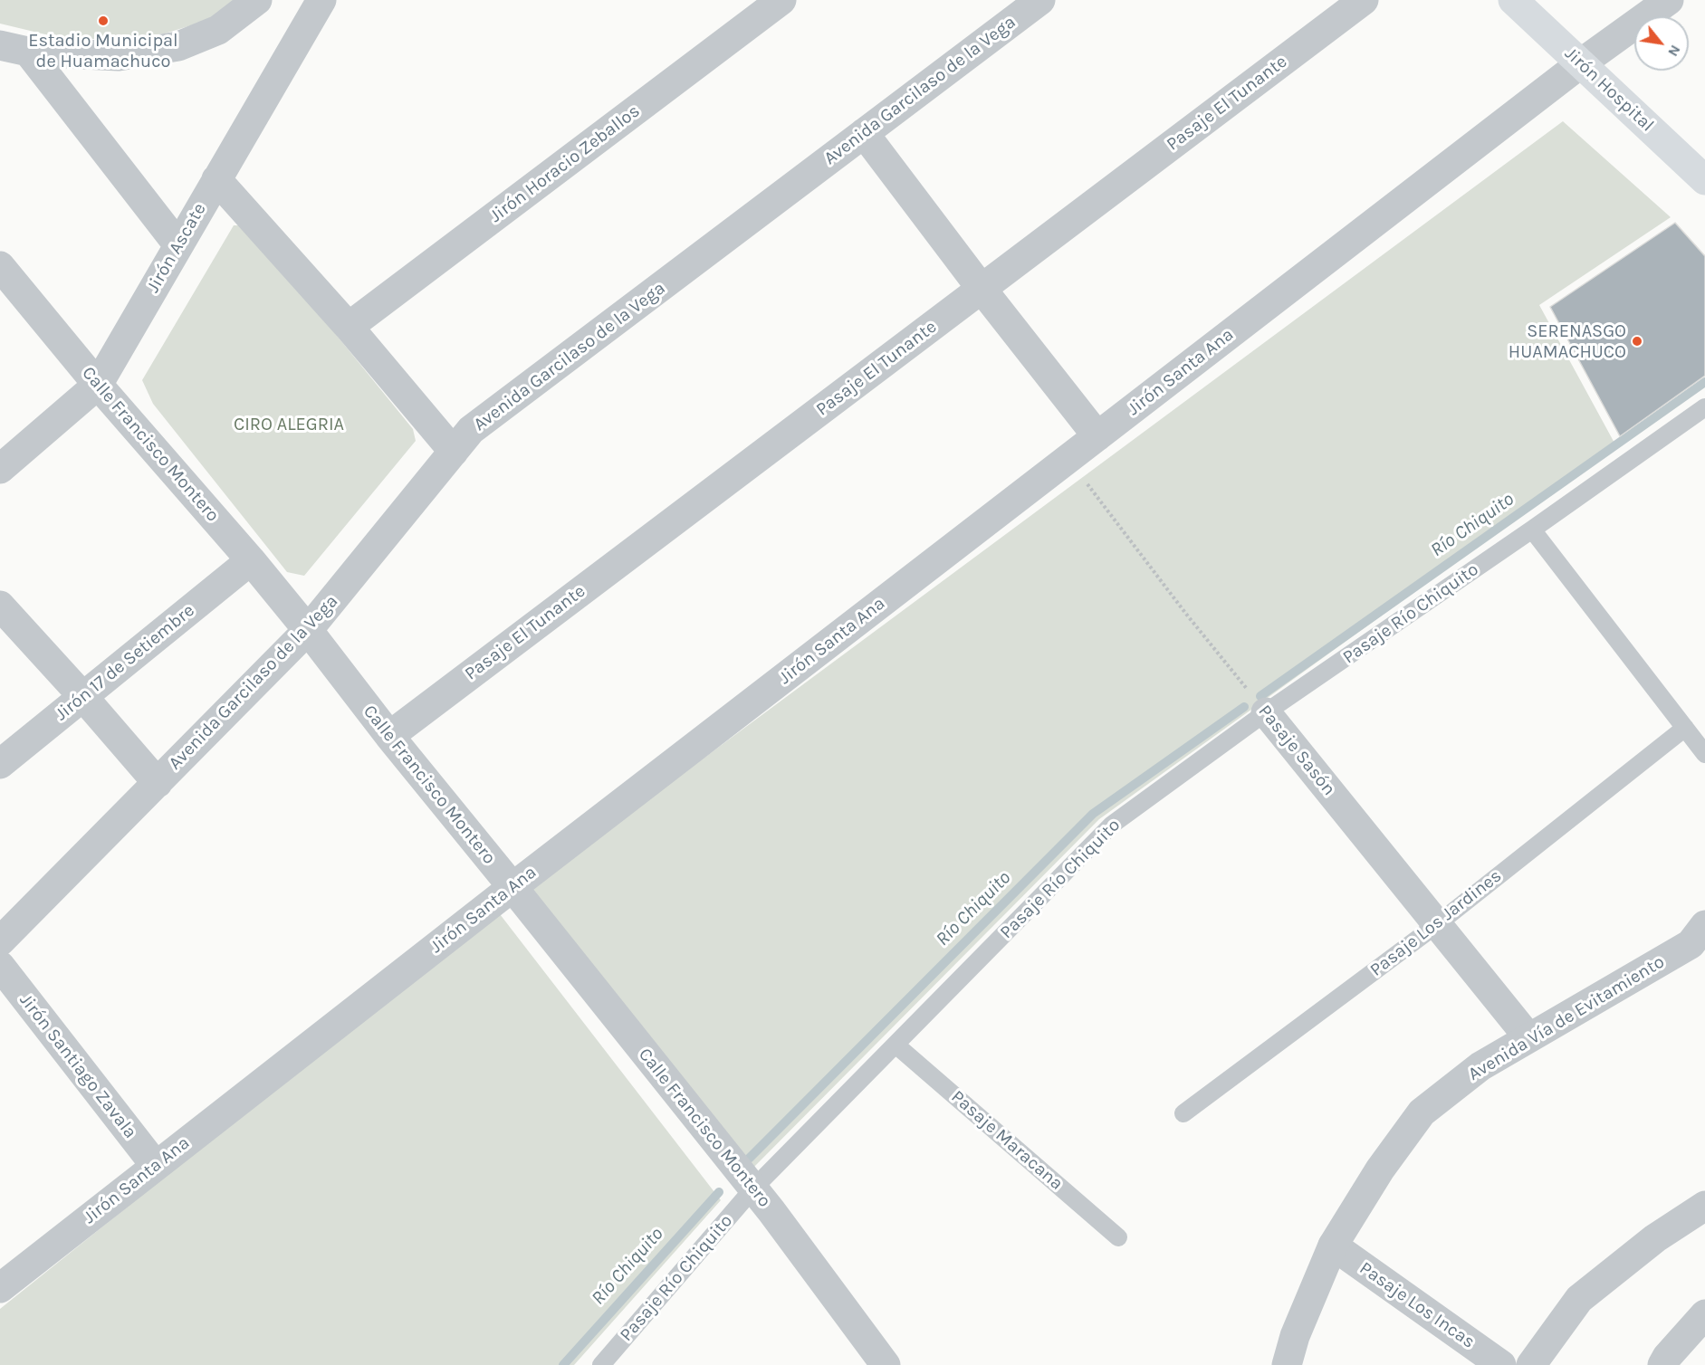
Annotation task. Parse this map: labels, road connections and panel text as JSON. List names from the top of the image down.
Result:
{
  "streets": {
    "highway": ["Jirón Hospital"],
    "street": [
      "Avenida Garcilaso de la Vega",
      "Pasaje El Tunante",
      "Jirón Horacio Zeballos",
      "Jirón Ascate",
      "Jirón Santa Ana",
      "Calle Francisco Montero",
      "Jirón 17 de Setiembre",
      "Pasaje Sasón",
      "Avenida Vía de Evitamiento",
      "Jirón Santiago Zavala",
      "Pasaje Los Incas"
    ],
    "lane": ["Pasaje Río Chiquito", "Pasaje Los Jardines", "Pasaje Maracana"]
  },
  "crossings": [
    ["Jirón Hospital", "Jirón Santa Ana"],
    ["Avenida Garcilaso de la Vega", "Calle Francisco Montero"],
    ["Pasaje El Tunante", "Calle Francisco Montero"],
    ["Jirón Ascate", "Calle Francisco Montero"],
    ["Jirón Santa Ana", "Calle Francisco Montero"],
    ["Jirón Santa Ana", "Pasaje Sasón"],
    ["Jirón Santa Ana", "Jirón Santiago Zavala"],
    ["Calle Francisco Montero", "Pasaje Río Chiquito"],
    ["Calle Francisco Montero", "Jirón 17 de Setiembre"],
    ["Pasaje Río Chiquito", "Pasaje Sasón"],
    ["Pasaje Río Chiquito", "Pasaje Maracana"],
    ["Pasaje Sasón", "Pasaje Los Jardines"],
    ["Pasaje Sasón", "Avenida Vía de Evitamiento"],
    ["Avenida Vía de Evitamiento", "Pasaje Los Incas"]
  ],
  "water": ["Río Chiquito"],
  "parks": ["CIRO ALEGRIA"],
  "places": ["Estadio Municipal de Huamachuco", "SERENASGO HUAMACHUCO"],
  "north": "bottom right"
}
